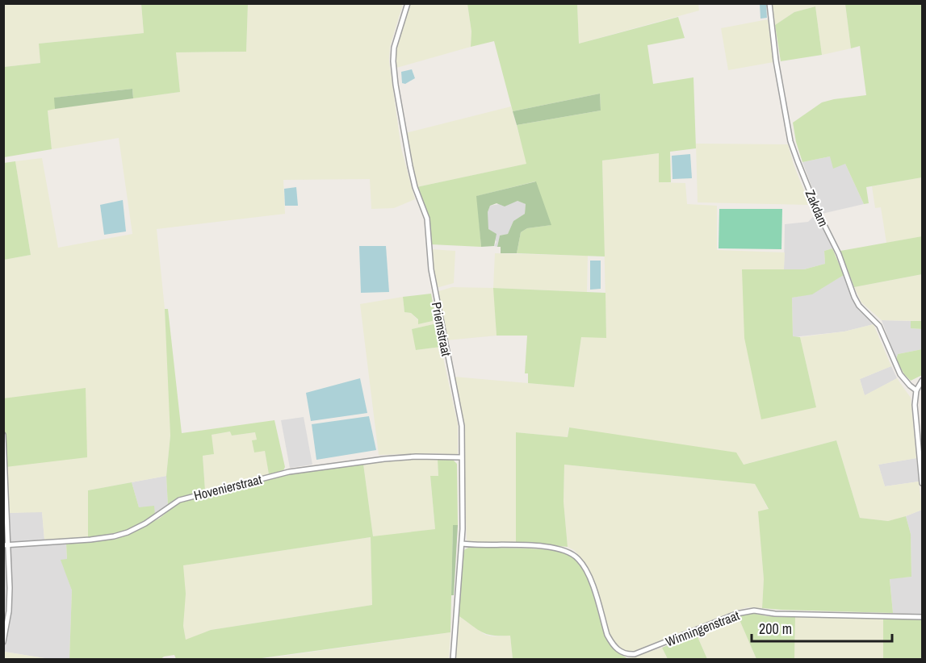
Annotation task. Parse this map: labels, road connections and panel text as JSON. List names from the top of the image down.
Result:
{
  "streets": {
    "street": [
      "Zakdam",
      "Priemstraat",
      "Hovenierstraat",
      "Winningenstraat"
    ]
  },
  "crossings": [
    ["Priemstraat", "Hovenierstraat"],
    ["Priemstraat", "Winningenstraat"]
  ],
  "scale_bar": "200 m"
}
